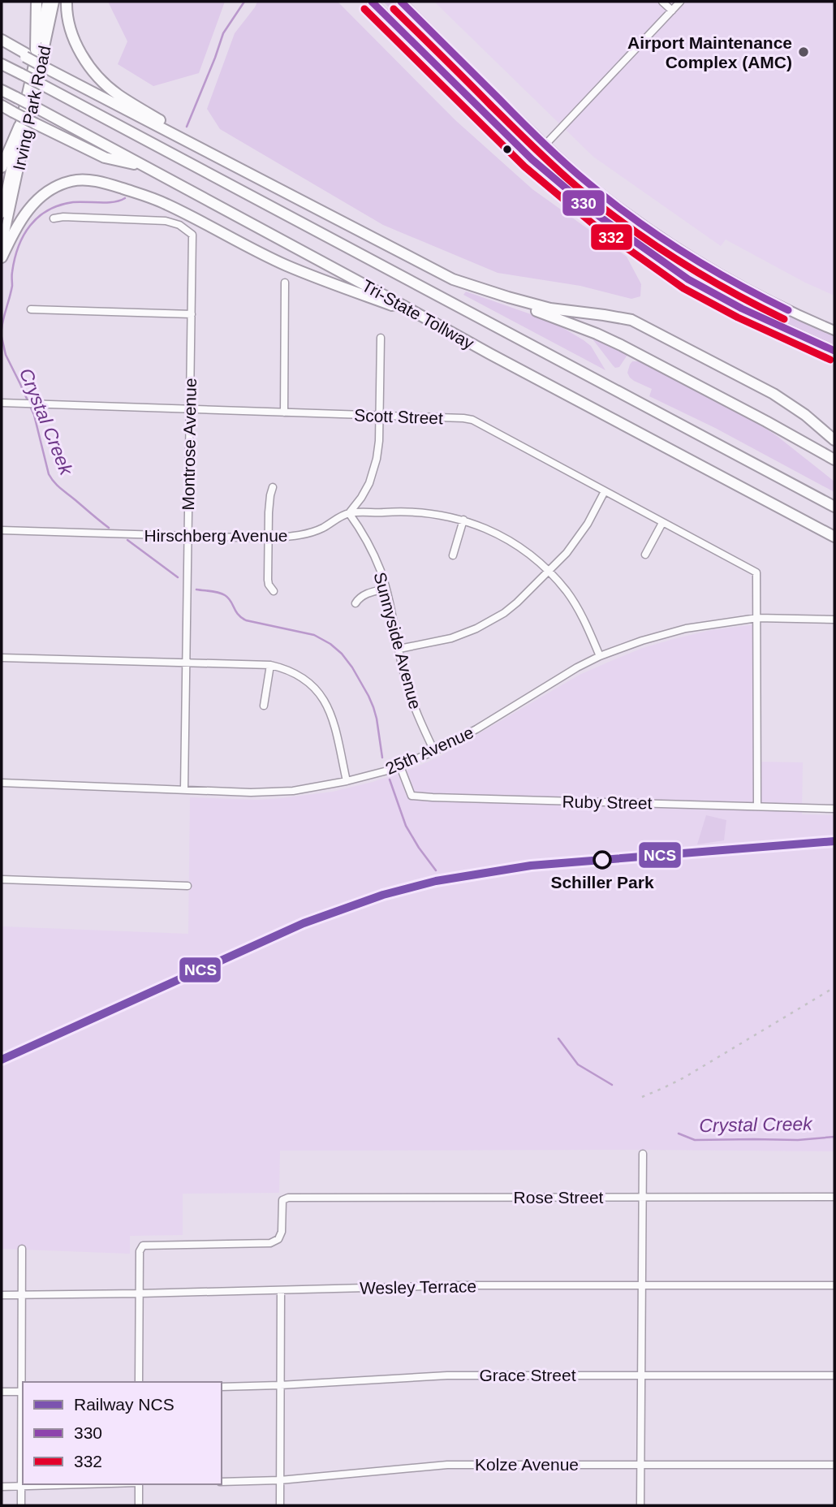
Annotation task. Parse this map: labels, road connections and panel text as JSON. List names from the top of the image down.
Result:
{
  "streets": {
    "highway": ["Tri-State Tollway"],
    "main road": ["Irving Park Road"],
    "street": [
      "Scott Street",
      "Montrose Avenue",
      "Hirschberg Avenue",
      "Sunnyside Avenue",
      "25th Avenue",
      "Ruby Street",
      "Rose Street",
      "Wesley Terrace",
      "Grace Street",
      "Kolze Avenue"
    ]
  },
  "crossings": [
    ["Scott Street", "Montrose Avenue"],
    ["Scott Street", "25th Avenue"],
    ["Montrose Avenue", "Hirschberg Avenue"],
    ["Montrose Avenue", "25th Avenue"],
    ["Hirschberg Avenue", "Sunnyside Avenue"],
    ["Hirschberg Avenue", "25th Avenue"],
    ["Sunnyside Avenue", "25th Avenue"],
    ["25th Avenue", "Ruby Street"],
    ["Rose Street", "Wesley Terrace"]
  ],
  "water": ["Crystal Creek"],
  "places": ["Airport Maintenance Complex (AMC)", "Schiller Park"],
  "lines": ["transit line 330", "transit line 332", "rail line NCS"],
  "legend": ["Railway NCS", "330", "332"]
}
